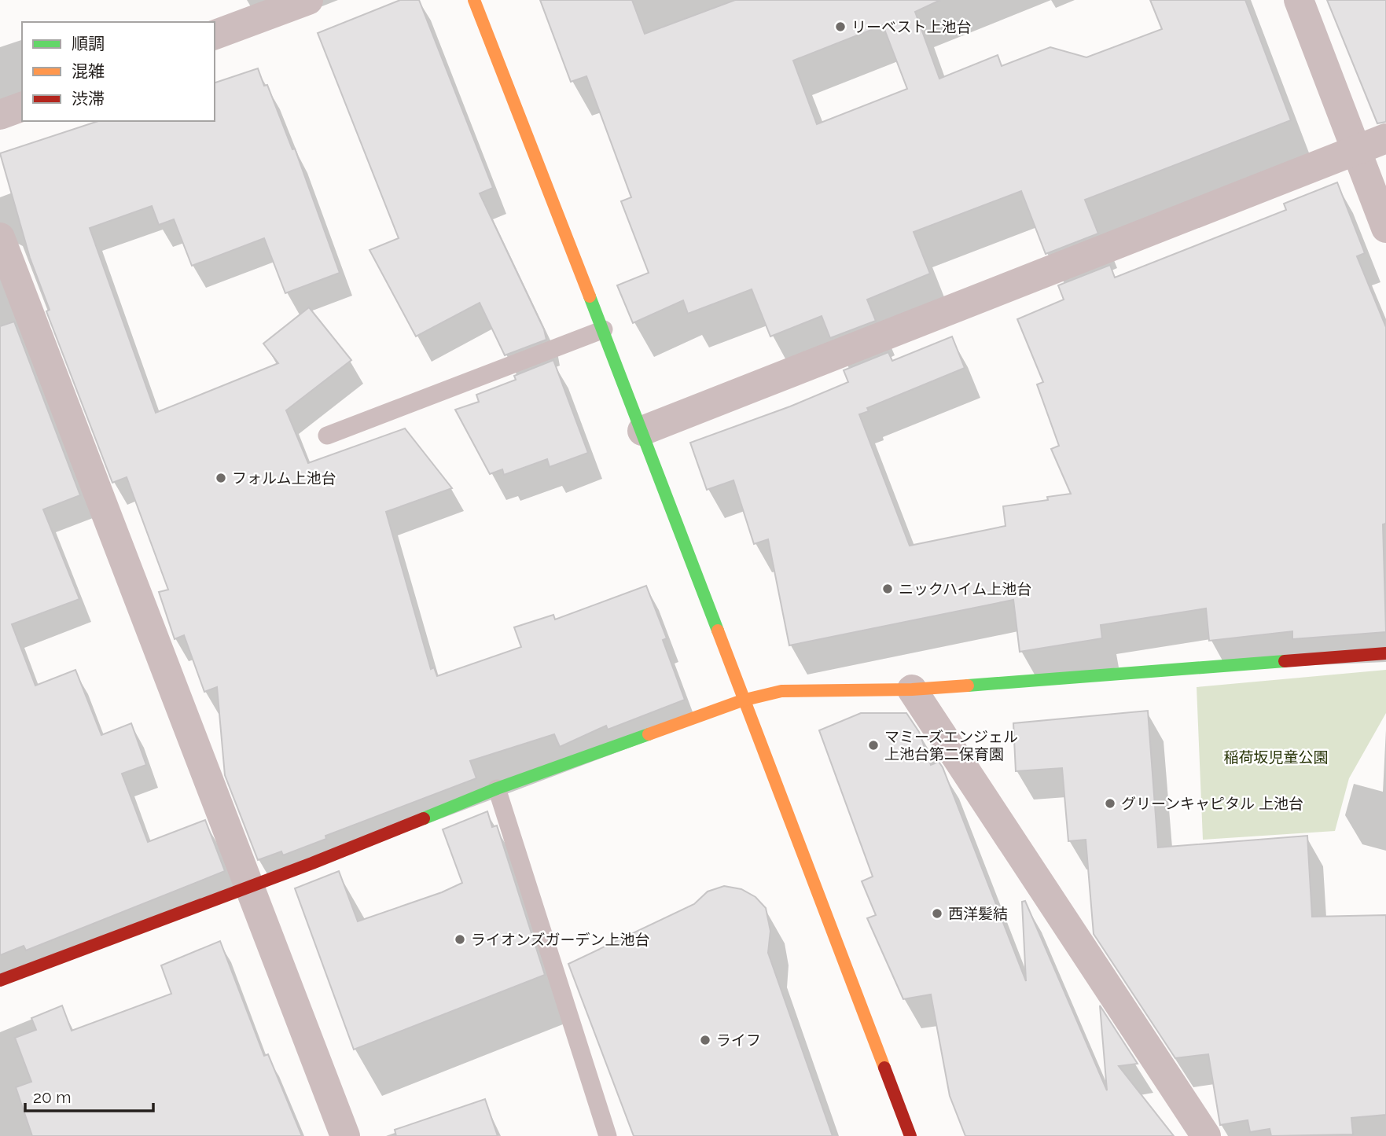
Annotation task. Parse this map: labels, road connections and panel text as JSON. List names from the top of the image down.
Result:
{
  "parks": ["稲荷坂児童公園"],
  "places": [
    "リーベスト上池台",
    "フォルム上池台",
    "ニックハイム上池台",
    "マミーズエンジェル 上池台第二保育園",
    "グリーンキャピタル 上池台",
    "西洋髪結",
    "ライオンズガーデン上池台",
    "ライフ"
  ],
  "legend": ["順調", "混雑", "渋滞"],
  "scale_bar": "20 m"
}
